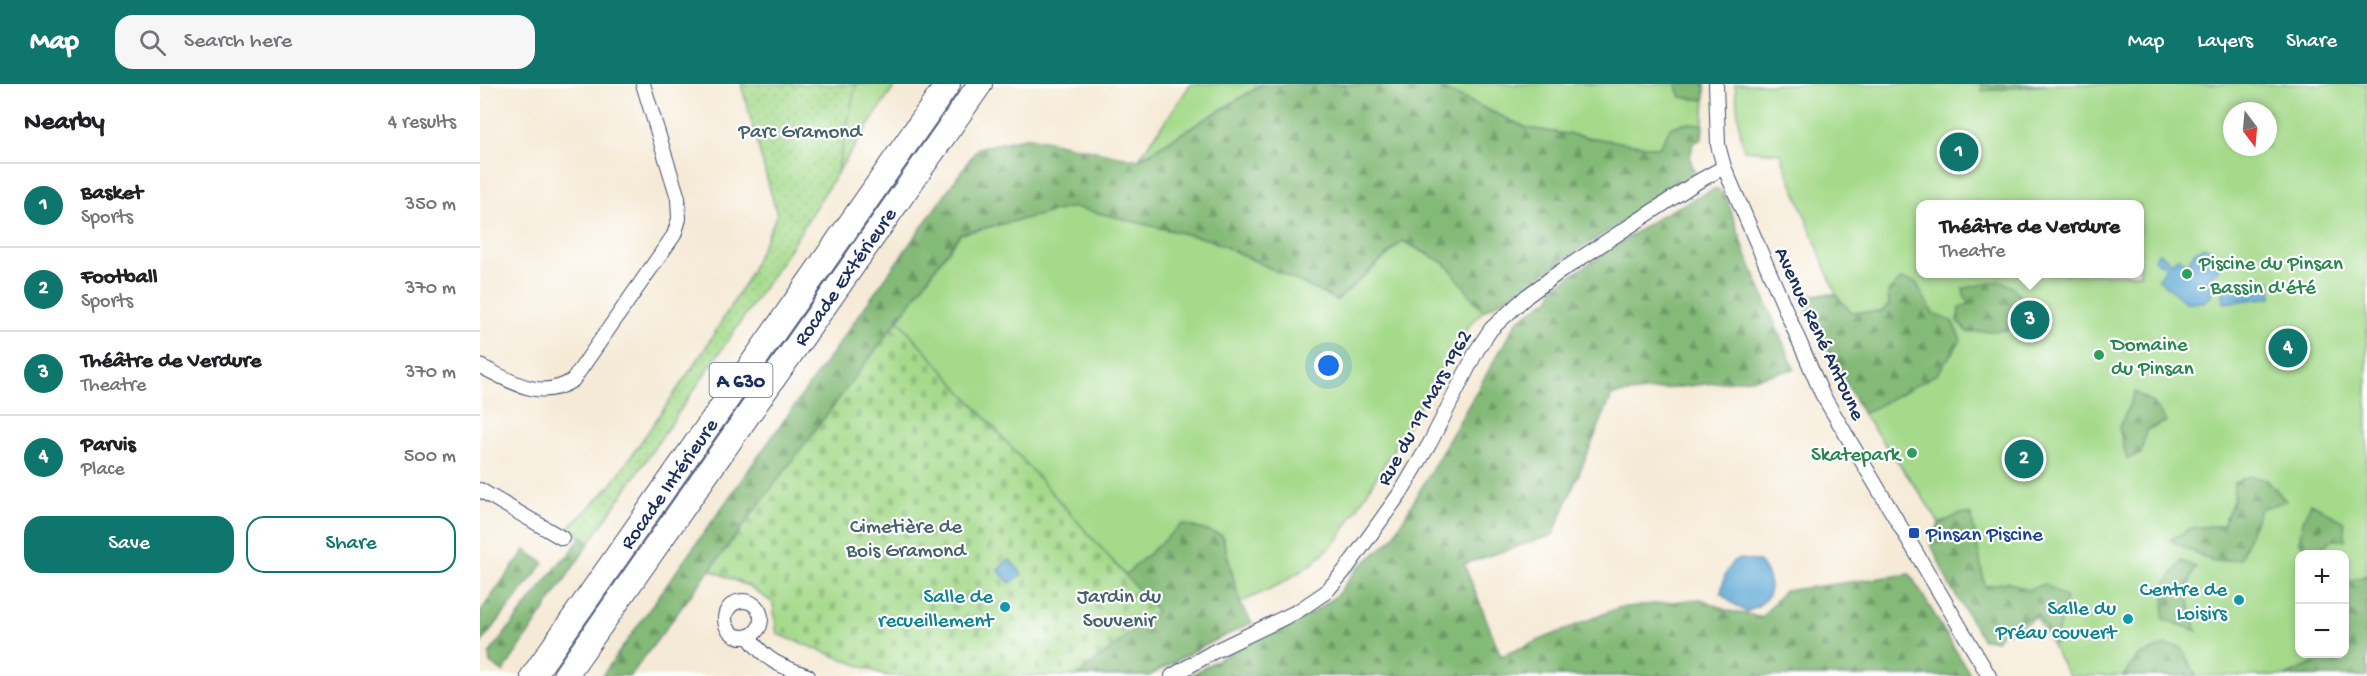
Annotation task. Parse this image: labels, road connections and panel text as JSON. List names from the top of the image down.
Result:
{
  "streets": {
    "highway": ["Rocade Extérieure", "A 630", "Rocade Intérieure"],
    "street": ["Avenue René Antoune", "Rue du 19 Mars 1962"]
  },
  "crossings": [
    ["Avenue René Antoune", "Rue du 19 Mars 1962"]
  ],
  "parks": ["Parc Gramond", "Cimetière de Bois Gramond", "Jardin du Souvenir"],
  "places": {
    "other": [
      "Piscine du Pinsan - Bassin d'été",
      "Domaine du Pinsan",
      "Skatepark",
      "Centre de Loisirs",
      "Salle de recueillement",
      "Salle du Préau couvert"
    ],
    "transit": ["Pinsan Piscine"]
  },
  "north": "bottom",
  "page": {
    "header": "Map",
    "search": "Search here",
    "nav": ["Map", "Layers", "Share"],
    "heading": ["Nearby", "4 results"],
    "pins": [
      "1",
      "3",
      "4",
      "2"
    ],
    "list": [
      {
        "mark": "1",
        "name": "Basket",
        "note": "Sports",
        "value": "350 m"
      },
      {
        "mark": "2",
        "name": "Football",
        "note": "Sports",
        "value": "370 m"
      },
      {
        "mark": "3",
        "name": "Théâtre de Verdure",
        "note": "Theatre",
        "value": "370 m"
      },
      {
        "mark": "4",
        "name": "Parvis",
        "note": "Place",
        "value": "500 m"
      }
    ],
    "popup": ["Théâtre de Verdure", "Theatre"],
    "buttons": ["Save", "Share"],
    "map_buttons": ["+", "−"]
  }
}
